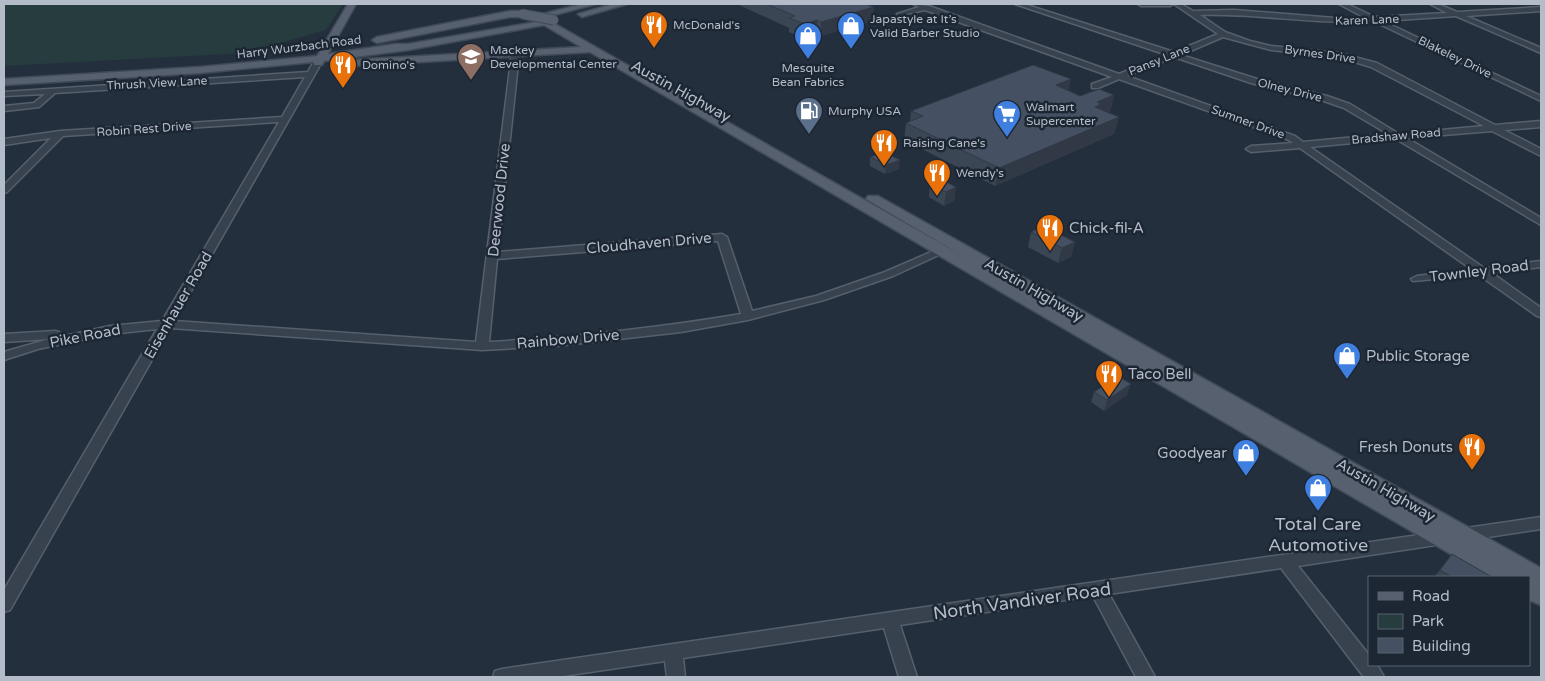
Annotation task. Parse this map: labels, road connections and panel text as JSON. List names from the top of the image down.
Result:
{
  "streets": {
    "main road": ["Harry Wurzbach Road", "Austin Highway", "Eisenhauer Road"],
    "street": [
      "Karen Lane",
      "Byrnes Drive",
      "Blakeley Drive",
      "Pansy Lane",
      "Thrush View Lane",
      "Olney Drive",
      "Sumner Drive",
      "Robin Rest Drive",
      "Bradshaw Road",
      "Deerwood Drive",
      "Cloudhaven Drive",
      "Townley Road",
      "Pike Road",
      "Rainbow Drive",
      "North Vandiver Road"
    ]
  },
  "crossings": [
    ["Karen Lane", "Byrnes Drive"],
    ["Karen Lane", "Blakeley Drive"],
    ["Harry Wurzbach Road", "Thrush View Lane"],
    ["Harry Wurzbach Road", "Eisenhauer Road"],
    ["Byrnes Drive", "Pansy Lane"],
    ["Byrnes Drive", "Bradshaw Road"],
    ["Pansy Lane", "Olney Drive"],
    ["Pansy Lane", "Sumner Drive"],
    ["Thrush View Lane", "Eisenhauer Road"],
    ["Olney Drive", "Bradshaw Road"],
    ["Austin Highway", "Rainbow Drive"],
    ["Austin Highway", "North Vandiver Road"],
    ["Sumner Drive", "Bradshaw Road"],
    ["Sumner Drive", "Townley Road"],
    ["Robin Rest Drive", "Eisenhauer Road"],
    ["Deerwood Drive", "Cloudhaven Drive"],
    ["Deerwood Drive", "Rainbow Drive"],
    ["Cloudhaven Drive", "Rainbow Drive"],
    ["Eisenhauer Road", "Pike Road"],
    ["Eisenhauer Road", "Rainbow Drive"],
    ["Pike Road", "Rainbow Drive"]
  ],
  "places": {
    "restaurant": [
      "McDonald's",
      "Domino's",
      "Raising Cane's",
      "Wendy's",
      "Chick-fil-A",
      "Taco Bell",
      "Fresh Donuts"
    ],
    "shop": [
      "Japastyle at It’s Valid Barber Studio",
      "Mesquite Bean Fabrics",
      "Public Storage",
      "Goodyear",
      "Total Care Automotive"
    ],
    "school or university": ["Mackey Developmental Center"],
    "fuel station": ["Murphy USA"],
    "supermarket": ["Walmart Supercenter"]
  },
  "legend": ["Road", "Park", "Building"]
}
